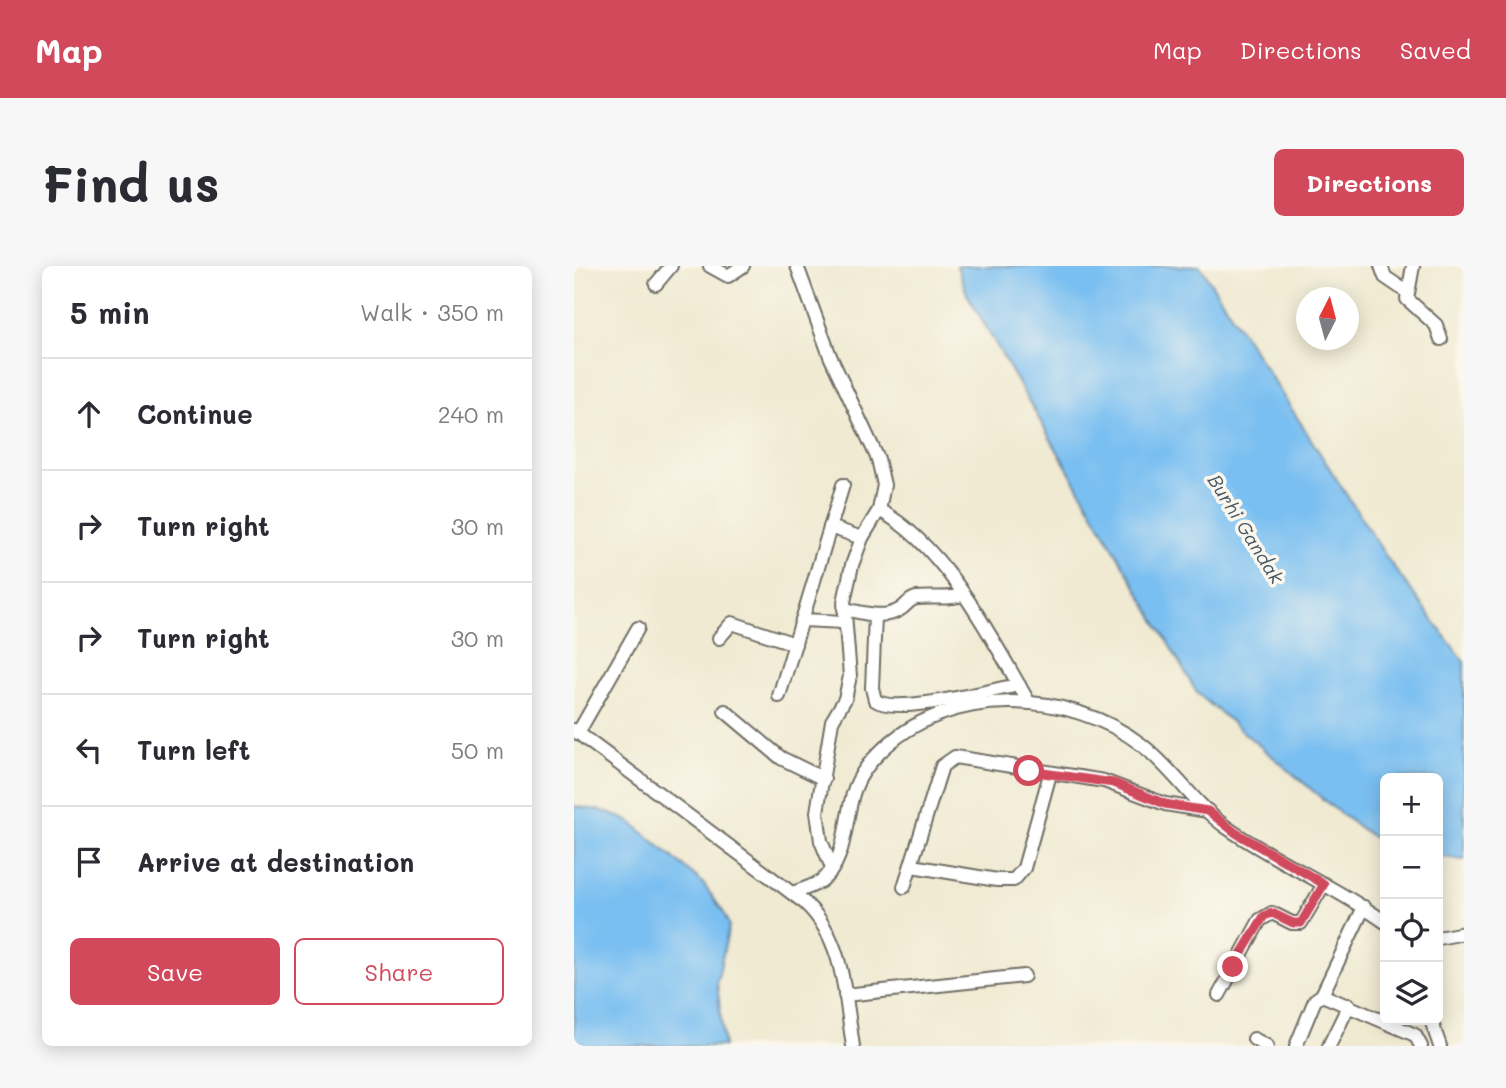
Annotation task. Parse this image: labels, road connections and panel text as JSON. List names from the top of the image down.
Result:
{
  "water": ["Burhi Gandak"],
  "north": "top",
  "page": {
    "header": "Map",
    "nav": ["Map", "Directions", "Saved"],
    "buttons": [
      "Directions",
      ["Save", "Share"]
    ],
    "title": "Find us",
    "heading": ["5 min", "Walk · 350 m"],
    "list": [
      ["Continue", "240 m"],
      ["Turn right", "30 m"],
      ["Turn right", "30 m"],
      ["Turn left", "50 m"],
      "Arrive at destination"
    ],
    "map_buttons": ["+", "−"]
  }
}
